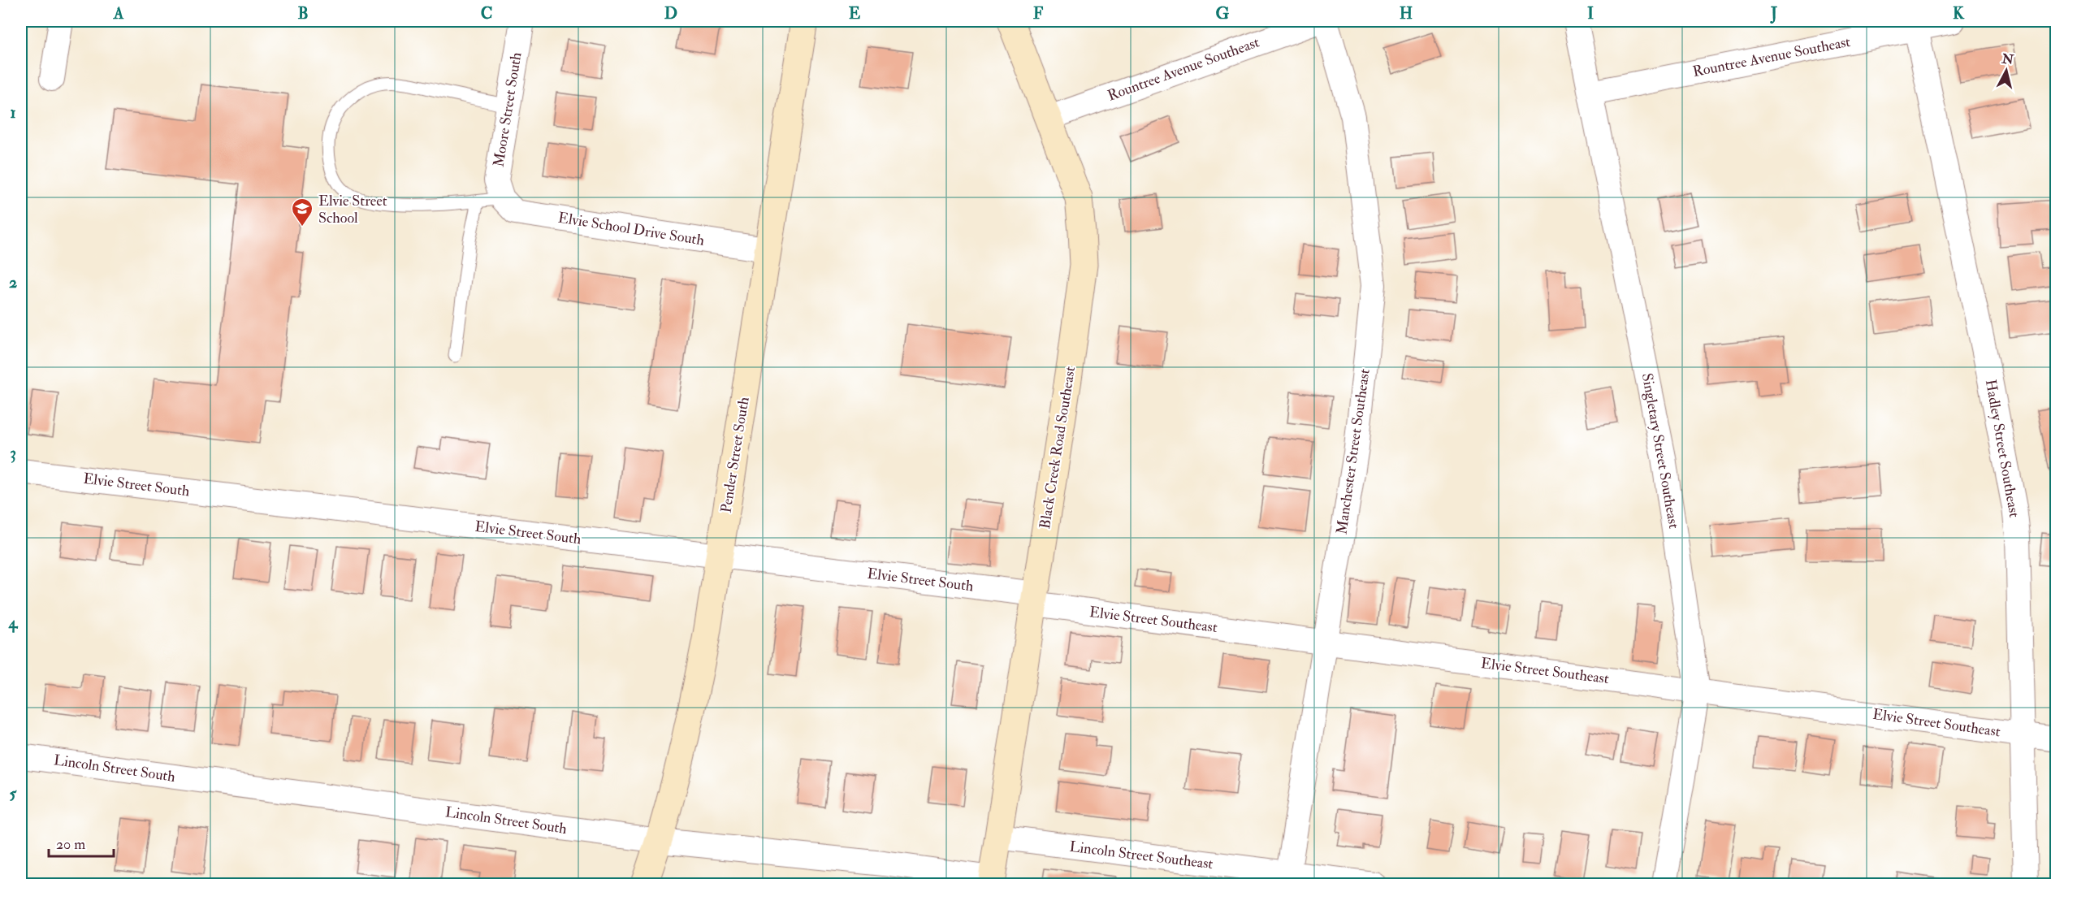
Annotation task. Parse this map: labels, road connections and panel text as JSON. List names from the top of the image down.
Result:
{
  "streets": {
    "street": [
      "Rountree Avenue Southeast",
      "Moore Street South",
      "Elvie School Drive South",
      "Black Creek Road Southeast",
      "Hadley Street Southeast",
      "Singletary Street Southeast",
      "Manchester Street Southeast",
      "Pender Street South",
      "Elvie Street South",
      "Elvie Street Southeast",
      "Lincoln Street South",
      "Lincoln Street Southeast"
    ]
  },
  "crossings": [
    ["Rountree Avenue Southeast", "Black Creek Road Southeast"],
    ["Rountree Avenue Southeast", "Hadley Street Southeast"],
    ["Rountree Avenue Southeast", "Singletary Street Southeast"],
    ["Moore Street South", "Elvie School Drive South"],
    ["Elvie School Drive South", "Pender Street South"],
    ["Black Creek Road Southeast", "Elvie Street South"],
    ["Black Creek Road Southeast", "Elvie Street Southeast"],
    ["Black Creek Road Southeast", "Lincoln Street South"],
    ["Black Creek Road Southeast", "Lincoln Street Southeast"],
    ["Hadley Street Southeast", "Elvie Street Southeast"],
    ["Singletary Street Southeast", "Elvie Street Southeast"],
    ["Manchester Street Southeast", "Elvie Street Southeast"],
    ["Manchester Street Southeast", "Lincoln Street Southeast"],
    ["Pender Street South", "Elvie Street South"],
    ["Pender Street South", "Lincoln Street South"],
    ["Elvie Street South", "Elvie Street Southeast"]
  ],
  "places": {
    "school or university": ["Elvie Street School"]
  },
  "scale_bar": "20 m",
  "north": "top",
  "grid": {
    "columns": [
      "A",
      "B",
      "C",
      "D",
      "E",
      "F",
      "G",
      "H",
      "I",
      "J",
      "K"
    ],
    "rows": [
      "1",
      "2",
      "3",
      "4",
      "5"
    ]
  }
}
